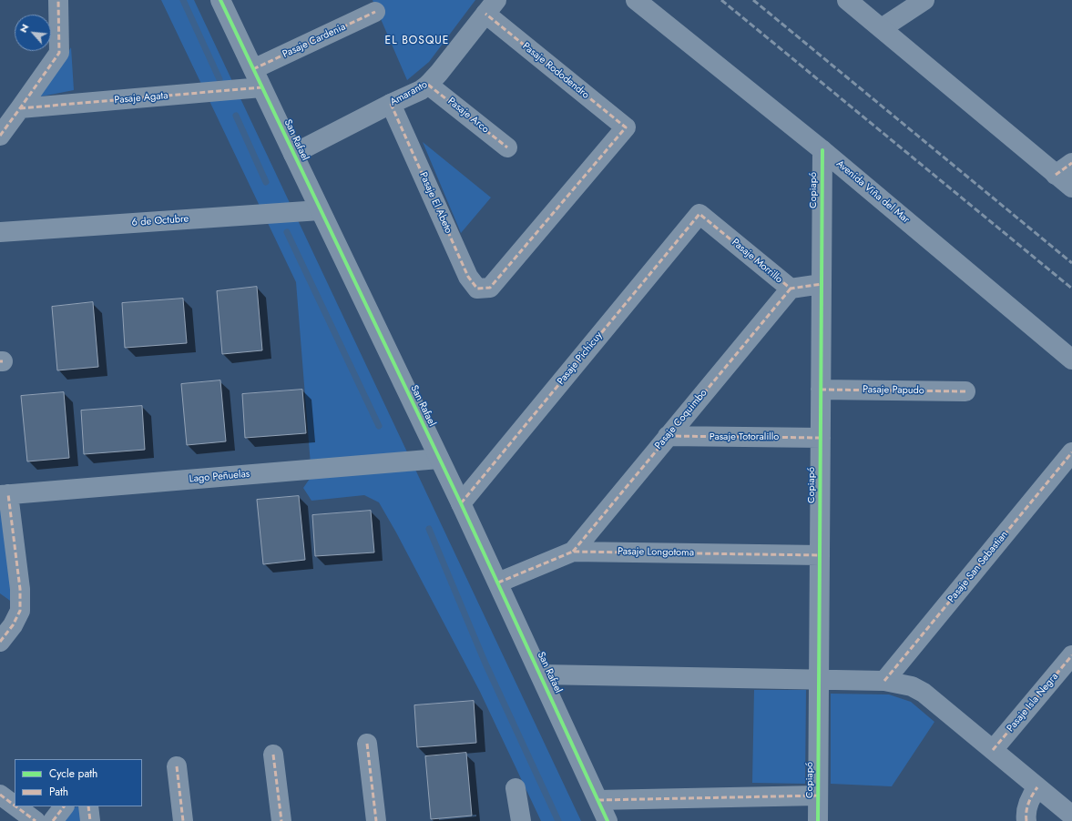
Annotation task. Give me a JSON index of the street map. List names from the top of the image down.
{
  "streets": {
    "street": [
      "Pasaje Cardenia",
      "Pasaje Rododendro",
      "Amaranto",
      "Pasaje Agata",
      "Pasaje Arco",
      "San Rafael",
      "Copiapó",
      "Avenida Viña del Mar",
      "Pasaje El Abeto",
      "6 de Octubre",
      "Pasaje Morrillo",
      "Pasaje Pichicuy",
      "Pasaje Papudo",
      "Pasaje Coquimbo",
      "Pasaje Totoralillo",
      "Lago Peñuelas",
      "Pasaje Longotoma",
      "Pasaje San Sebastian",
      "Pasaje Isla Negra"
    ]
  },
  "crossings": [
    ["Pasaje Cardenia", "San Rafael"],
    ["Pasaje Rododendro", "Amaranto"],
    ["Pasaje Rododendro", "Pasaje El Abeto"],
    ["Amaranto", "Pasaje Arco"],
    ["Amaranto", "San Rafael"],
    ["Amaranto", "Pasaje El Abeto"],
    ["Pasaje Agata", "San Rafael"],
    ["San Rafael", "6 de Octubre"],
    ["San Rafael", "Pasaje Pichicuy"],
    ["San Rafael", "Lago Peñuelas"],
    ["San Rafael", "Pasaje Longotoma"],
    ["Copiapó", "Avenida Viña del Mar"],
    ["Copiapó", "Pasaje Morrillo"],
    ["Copiapó", "Pasaje Papudo"],
    ["Copiapó", "Pasaje Totoralillo"],
    ["Copiapó", "Pasaje Longotoma"],
    ["Pasaje Morrillo", "Pasaje Pichicuy"],
    ["Pasaje Morrillo", "Pasaje Coquimbo"],
    ["Pasaje Coquimbo", "Pasaje Totoralillo"],
    ["Pasaje Coquimbo", "Pasaje Longotoma"]
  ],
  "districts": ["EL BOSQUE"],
  "legend": ["Cycle path", "Path"],
  "north": "top left"
}
